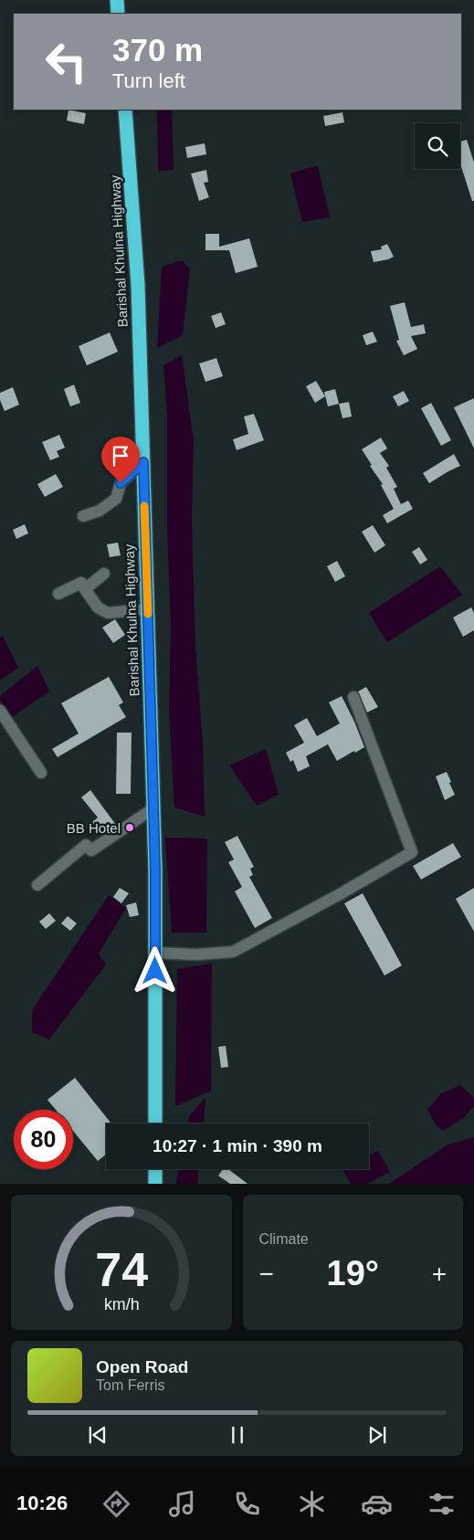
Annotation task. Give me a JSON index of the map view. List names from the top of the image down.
{
  "streets": {
    "highway": ["Barishal Khulna Highway"]
  },
  "places": ["BB Hotel"],
  "page": {
    "turn": ["370 m", "Turn left"],
    "limit": "80",
    "trip": "10:27 · 1 min · 390 m",
    "tile": "Climate",
    "heat": ["−", "19°", "+"],
    "song": ["Open Road", "Tom Ferris"],
    "tabs": "10:26",
    "gauge": ["74", "km/h"]
  }
}
